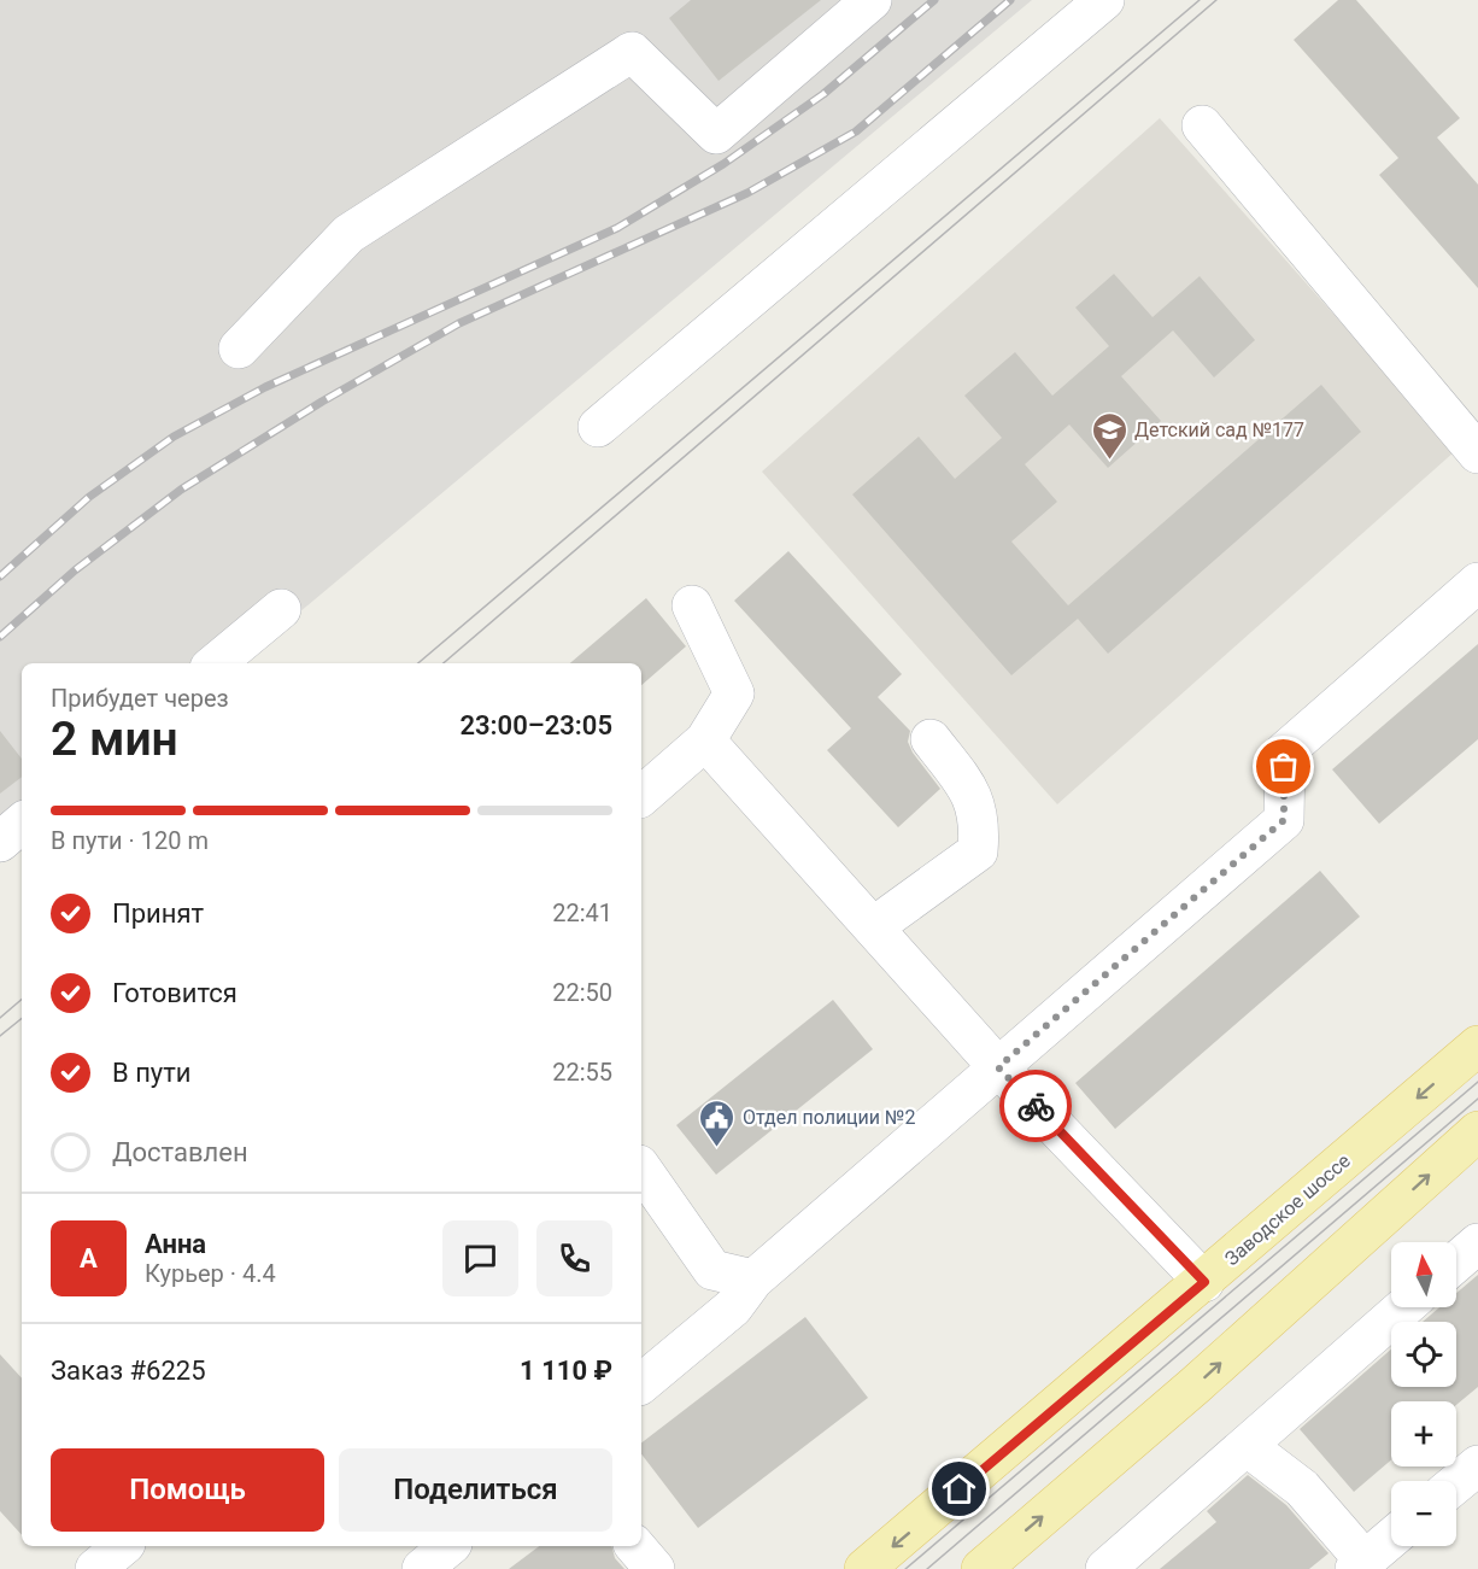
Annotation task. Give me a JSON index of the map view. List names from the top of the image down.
{
  "streets": {
    "main road": ["Заводское шоссе"]
  },
  "places": {
    "school or university": ["Детский сад №177"],
    "public building": ["Отдел полиции №2"]
  },
  "north": "top",
  "page": {
    "heading": ["2 мин", "Прибудет через", "23:00–23:05"],
    "panel": [
      "Анна",
      "Курьер · 4.4",
      "Заказ #6225",
      "1 110 ₽"
    ],
    "bar": "В пути · 120 m",
    "list": [
      ["Принят", "22:41"],
      ["Готовится", "22:50"],
      ["В пути", "22:55"],
      "Доставлен"
    ],
    "round": "А",
    "map_buttons": ["+", "−"],
    "buttons": ["Помощь", "Поделиться"]
  }
}
